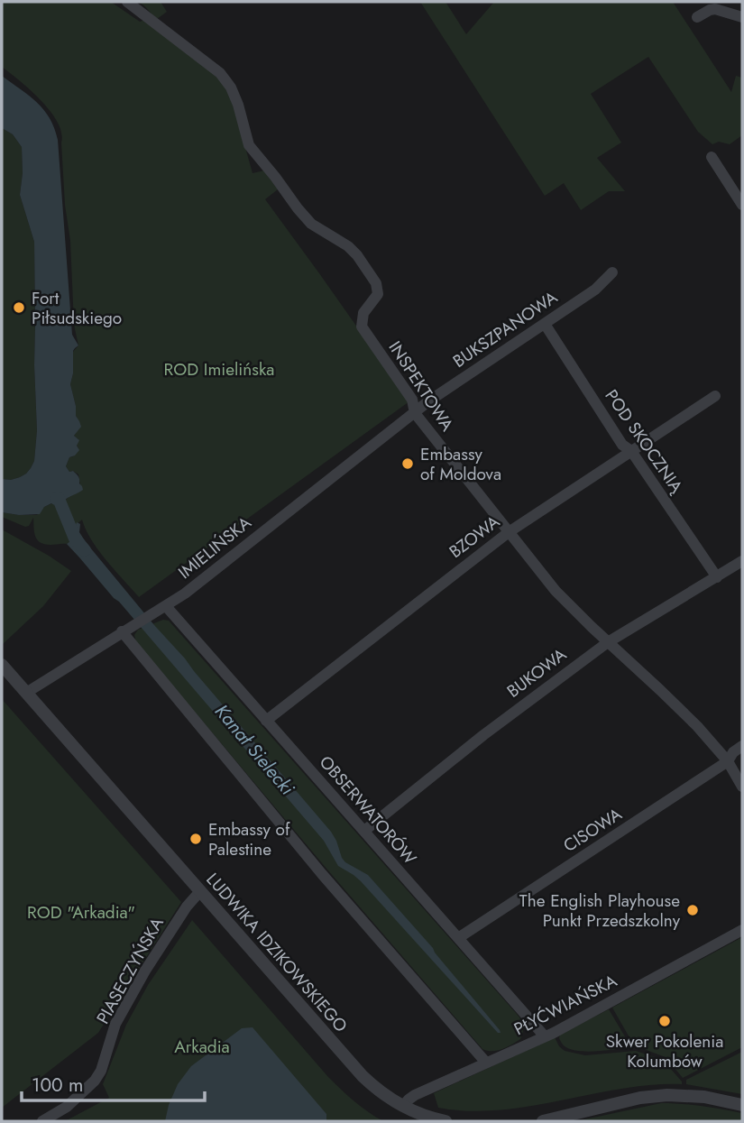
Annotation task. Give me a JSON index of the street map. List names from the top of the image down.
{
  "streets": {
    "street": [
      "BUKSZPANOWA",
      "INSPEKTOWA",
      "POD SKOCZNIĄ",
      "BZOWA",
      "IMIELIŃSKA",
      "BUKOWA",
      "OBSERWATORÓW",
      "CISOWA",
      "LUDWIKA IDZIKOWSKIEGO",
      "PIASECZYŃSKA",
      "PŁYĆWIAŃSKA"
    ]
  },
  "crossings": [
    ["BUKSZPANOWA", "INSPEKTOWA"],
    ["BUKSZPANOWA", "POD SKOCZNIĄ"],
    ["BUKSZPANOWA", "IMIELIŃSKA"],
    ["INSPEKTOWA", "BZOWA"],
    ["INSPEKTOWA", "IMIELIŃSKA"],
    ["INSPEKTOWA", "BUKOWA"],
    ["INSPEKTOWA", "CISOWA"],
    ["POD SKOCZNIĄ", "BZOWA"],
    ["POD SKOCZNIĄ", "BUKOWA"],
    ["BZOWA", "OBSERWATORÓW"],
    ["IMIELIŃSKA", "OBSERWATORÓW"],
    ["IMIELIŃSKA", "LUDWIKA IDZIKOWSKIEGO"],
    ["BUKOWA", "OBSERWATORÓW"],
    ["OBSERWATORÓW", "CISOWA"],
    ["OBSERWATORÓW", "PŁYĆWIAŃSKA"],
    ["LUDWIKA IDZIKOWSKIEGO", "PIASECZYŃSKA"],
    ["LUDWIKA IDZIKOWSKIEGO", "PŁYĆWIAŃSKA"]
  ],
  "water": ["Kanał Sielecki"],
  "parks": ["ROD Imielińska", "ROD \"Arkadia\"", "Arkadia"],
  "places": [
    "Fort Piłsudskiego",
    "Embassy of Moldova",
    "Embassy of Palestine",
    "The English Playhouse Punkt Przedszkolny",
    "Skwer Pokolenia Kolumbów"
  ],
  "scale_bar": "100 m"
}
